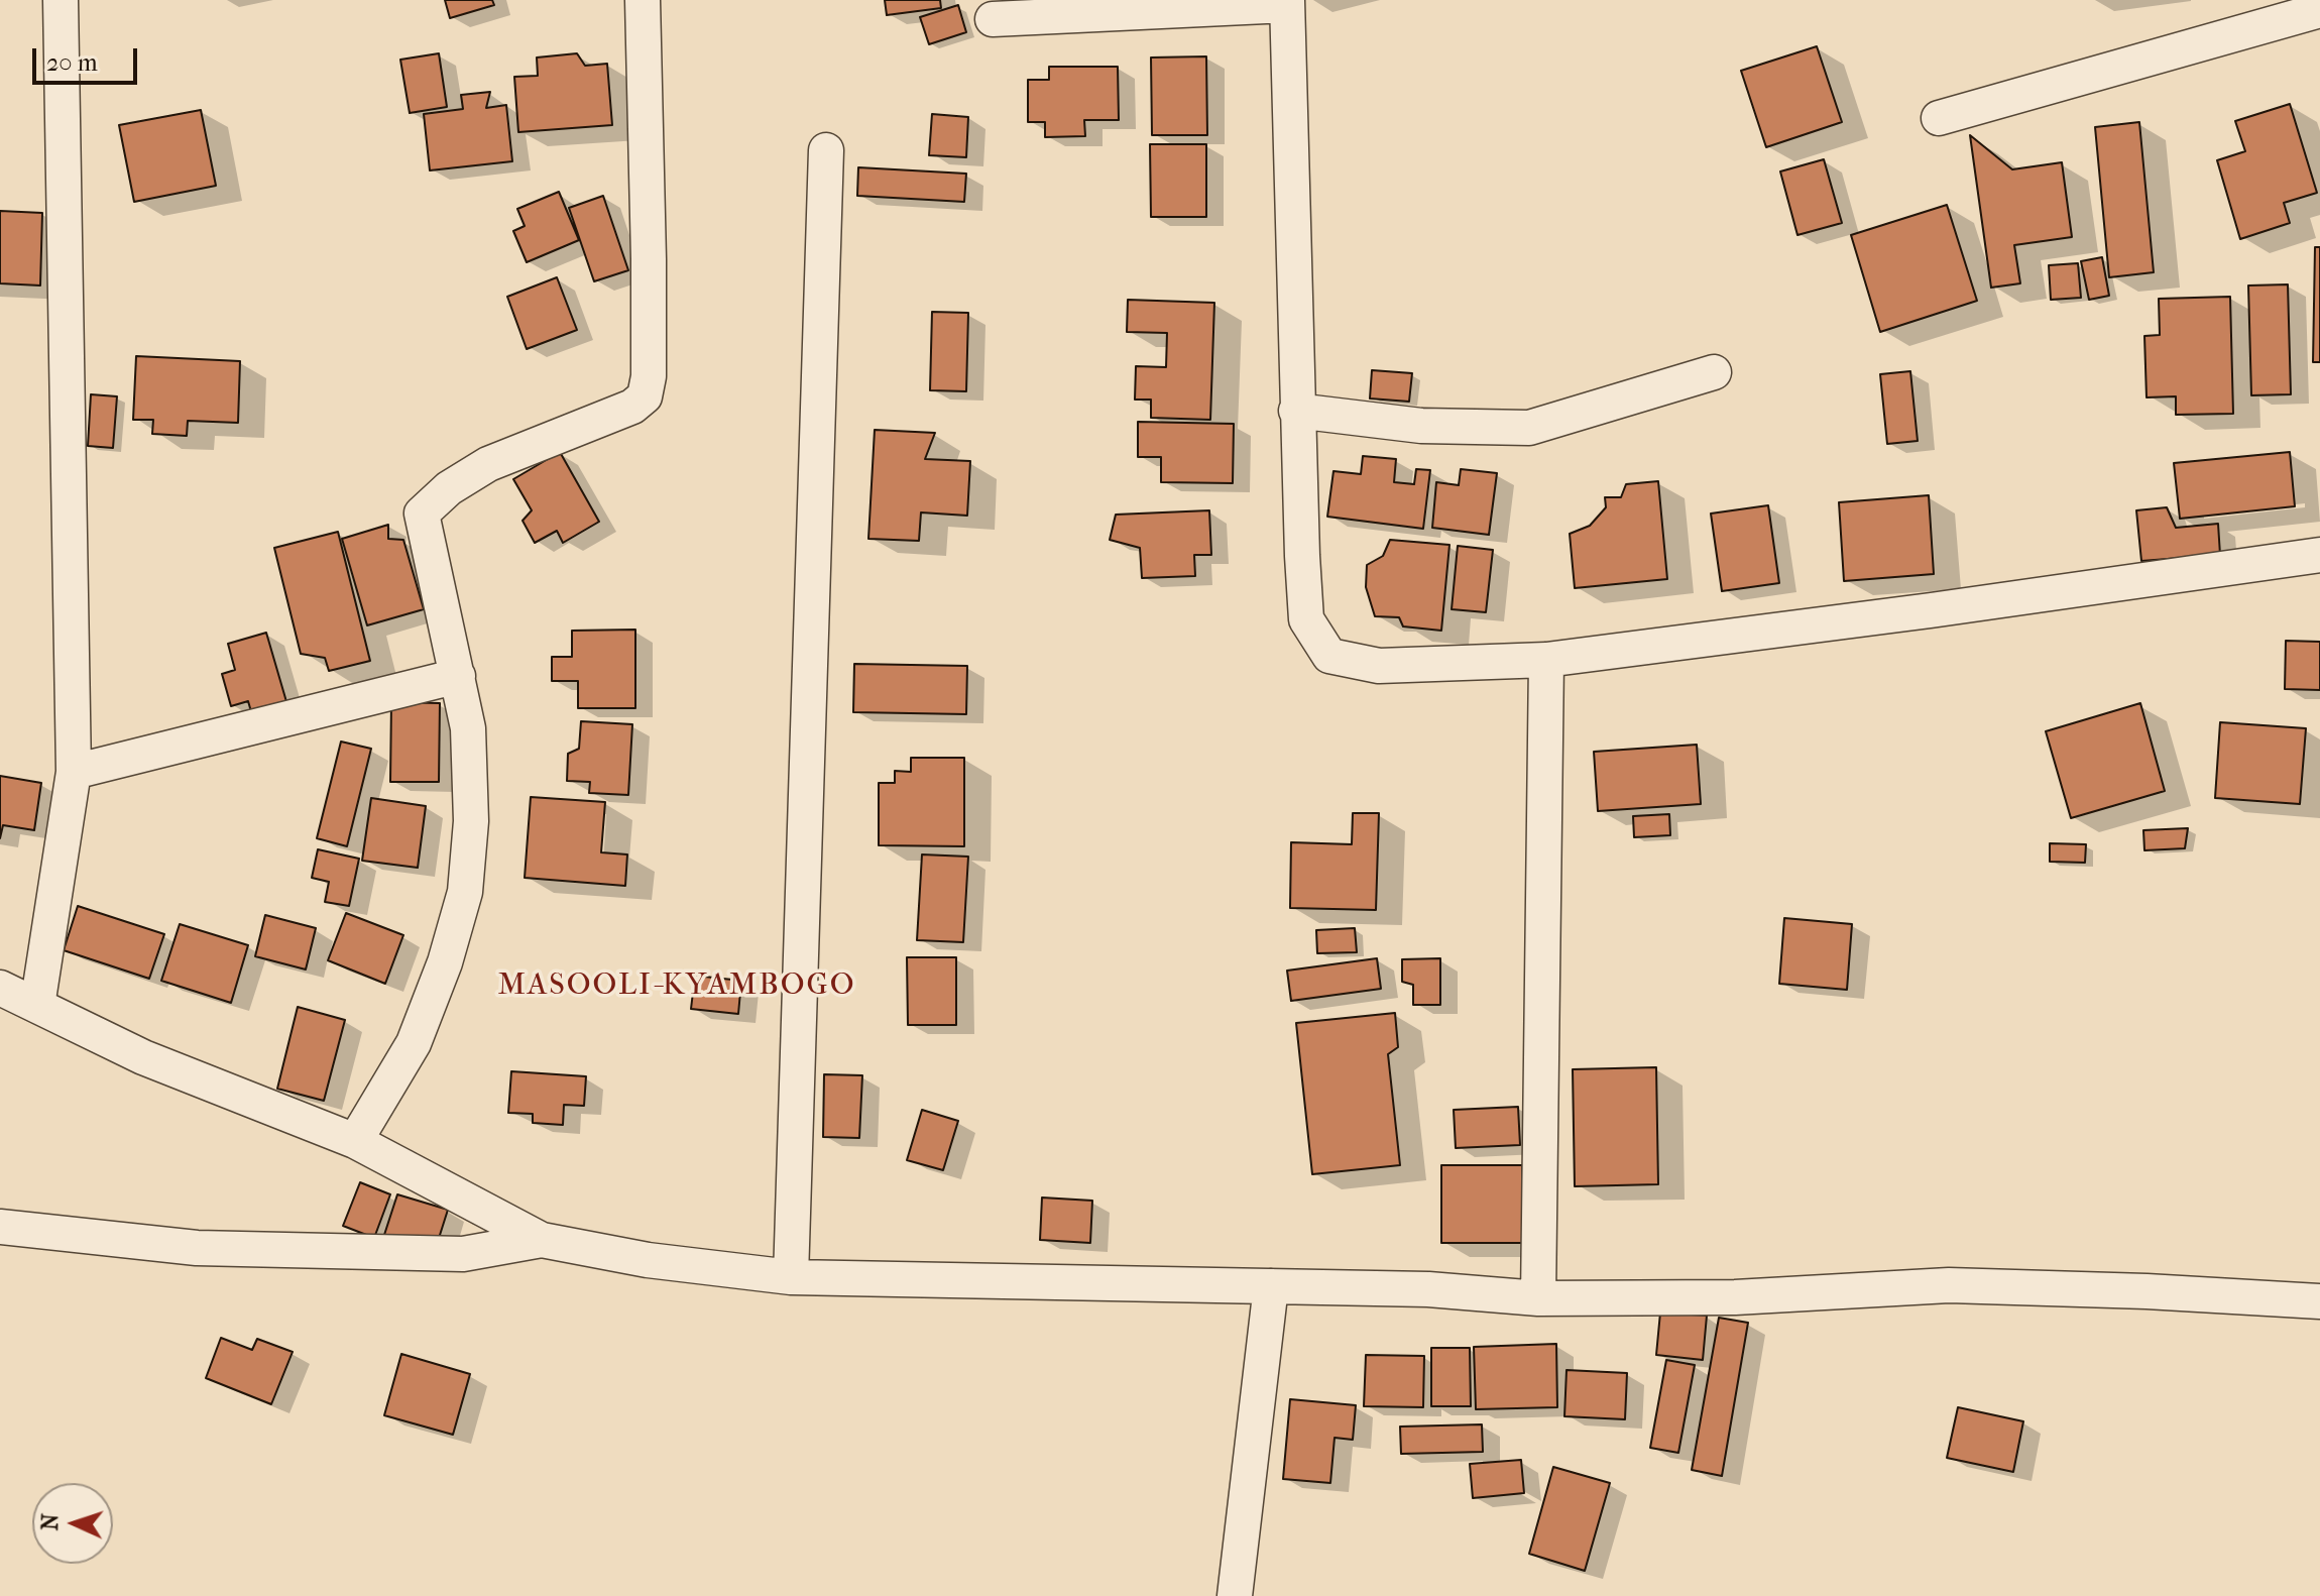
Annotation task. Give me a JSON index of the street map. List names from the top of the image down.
{
  "districts": ["MASOOLI-KYAMBOGO"],
  "scale_bar": "20 m",
  "north": "left"
}
